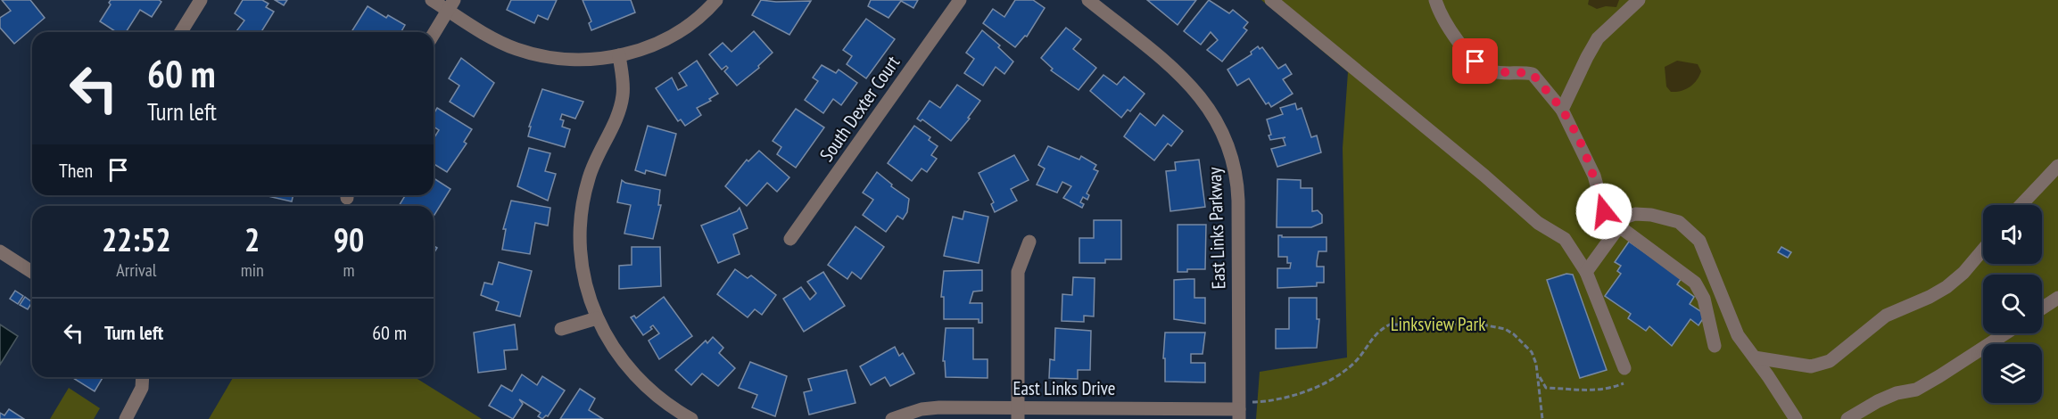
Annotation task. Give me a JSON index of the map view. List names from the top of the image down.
{
  "streets": {
    "street": ["South Dexter Court", "East Links Parkway", "East Links Drive"]
  },
  "crossings": [
    ["East Links Parkway", "East Links Drive"]
  ],
  "parks": ["Linksview Park"],
  "page": {
    "turn": ["60 m", "Turn left"],
    "then": "Then",
    "eta": [
      "22:52",
      "Arrival",
      "2",
      "min",
      "90",
      "m"
    ],
    "list": [
      {
        "name": "Turn left",
        "value": "60 m"
      }
    ]
  }
}
